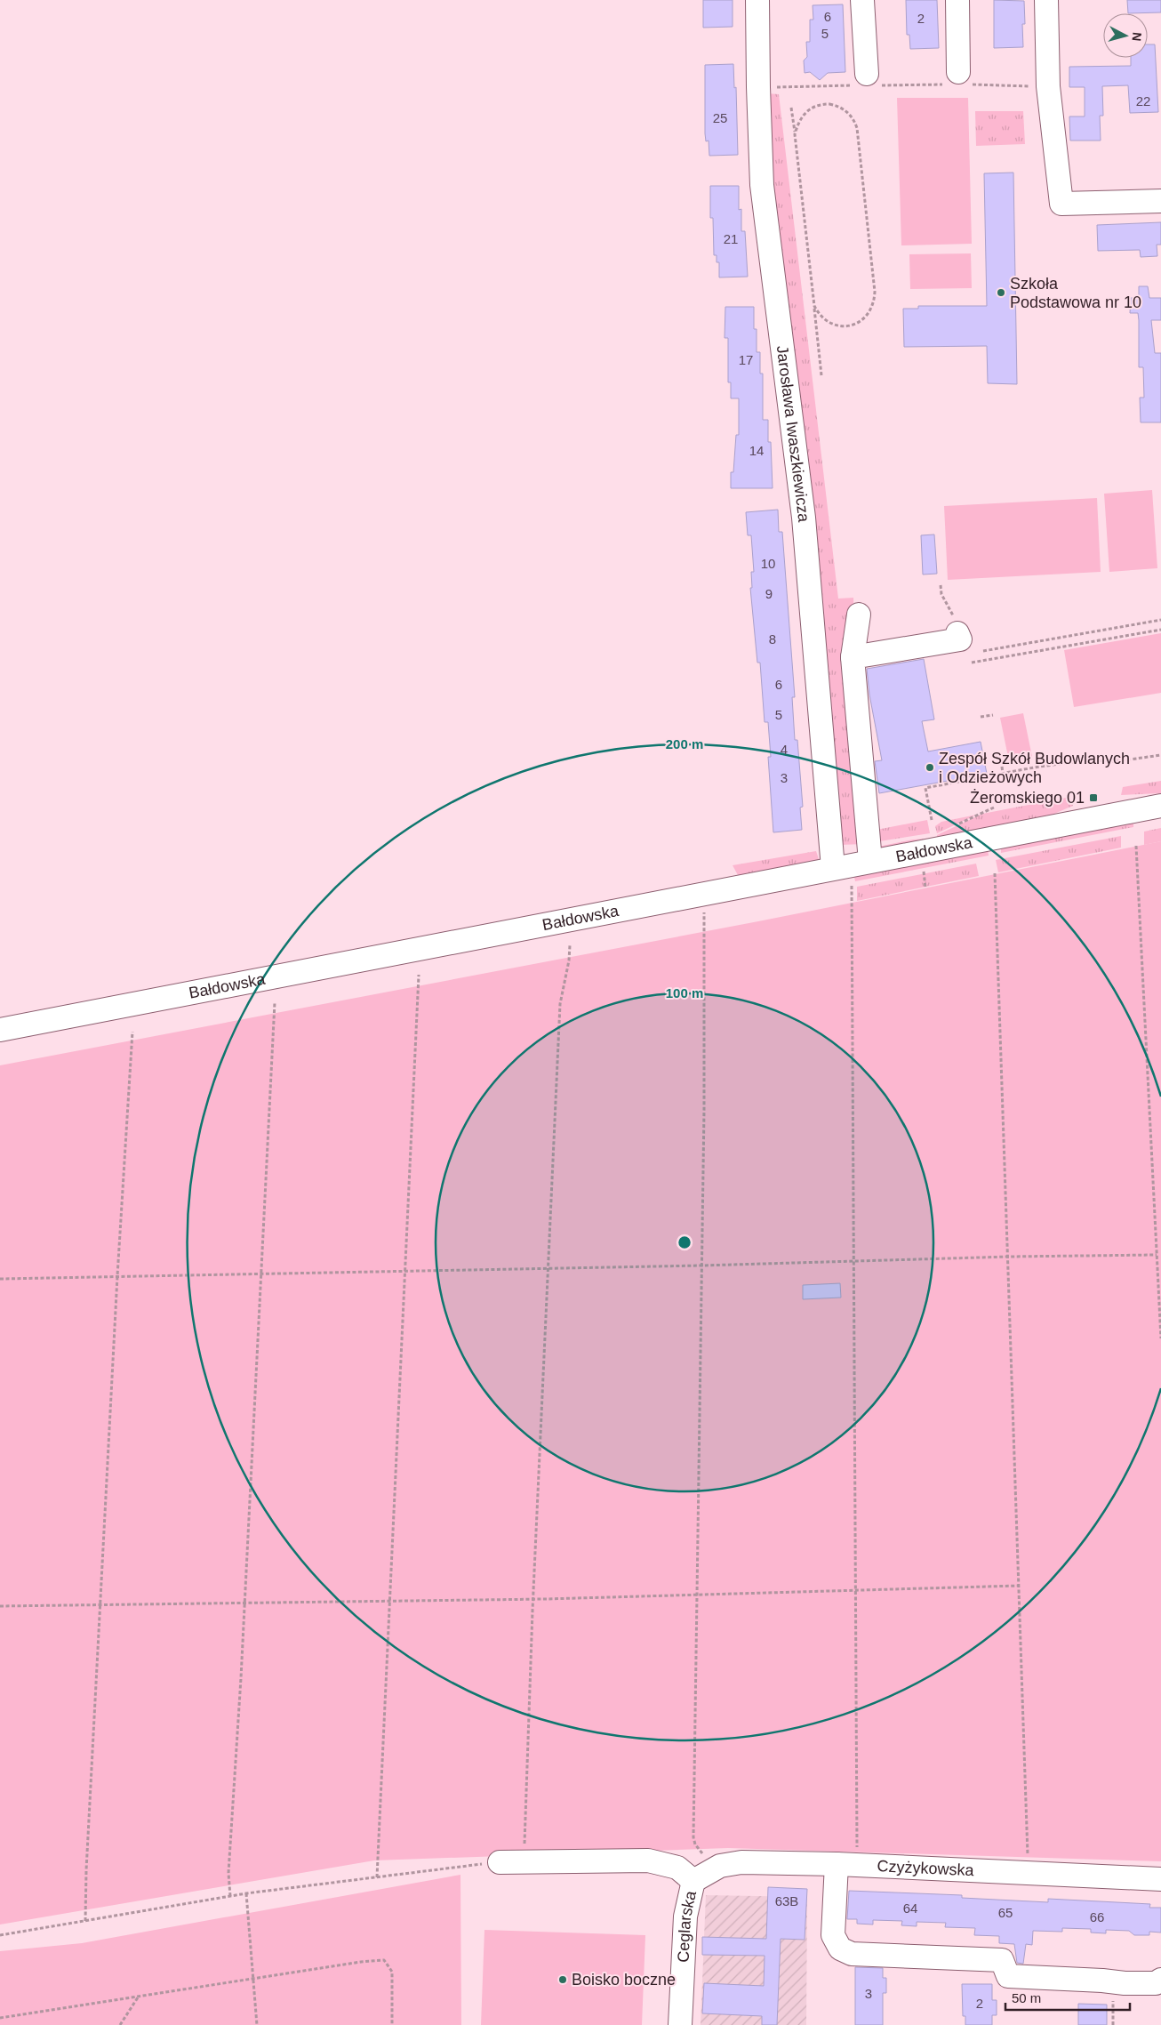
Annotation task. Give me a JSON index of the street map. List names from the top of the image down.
{
  "streets": {
    "street": [
      "Jarosława Iwaszkiewicza",
      "Bałdowska",
      "Czyżykowska",
      "Ceglarska"
    ]
  },
  "crossings": [
    ["Jarosława Iwaszkiewicza", "Bałdowska"],
    ["Czyżykowska", "Ceglarska"]
  ],
  "places": {
    "other": ["Szkoła Podstawowa nr 10", "Zespół Szkół Budowlanych i Odzieżowych", "Boisko boczne"],
    "transit": ["Żeromskiego 01"]
  },
  "house_numbers": [
    "6",
    "2",
    "5",
    "22",
    "25",
    "21",
    "17",
    "14",
    "10",
    "9",
    "8",
    "6",
    "5",
    "4",
    "3",
    "63B",
    "64",
    "65",
    "66",
    "3",
    "2"
  ],
  "scale_bar": "50 m",
  "north": "right",
  "rings": ["200 m", "100 m"]
}
